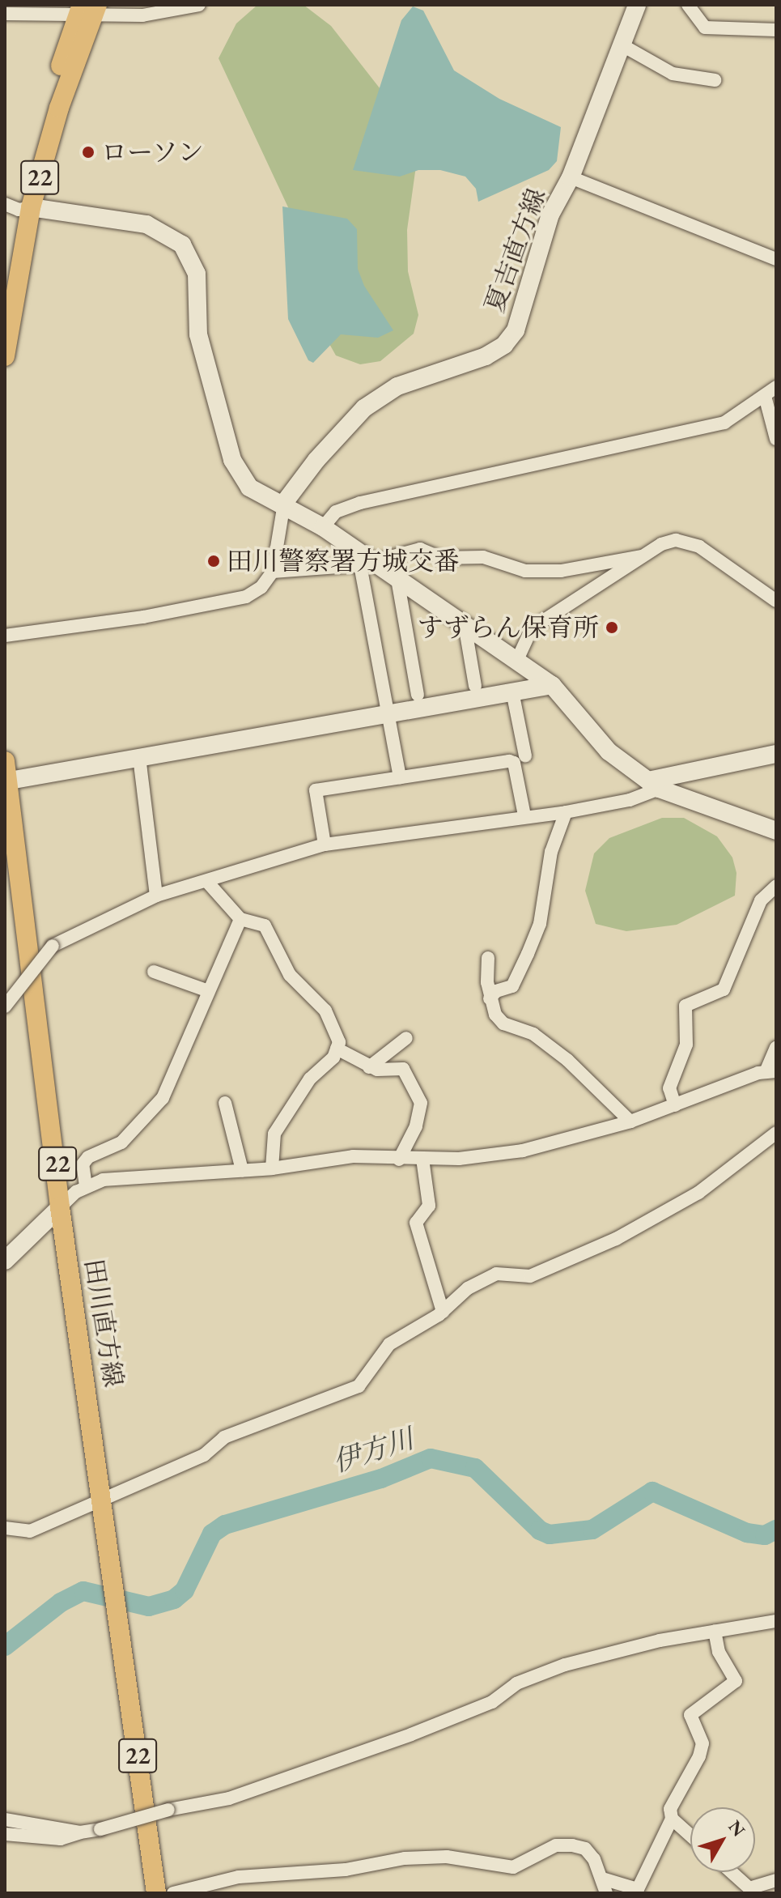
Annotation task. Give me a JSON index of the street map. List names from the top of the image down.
{
  "streets": {
    "main road": ["22", "夏吉直方線", "田川直方線"]
  },
  "water": ["伊方川"],
  "places": ["ローソン", "田川警察署方城交番", "すずらん保育所"],
  "north": "top right"
}
